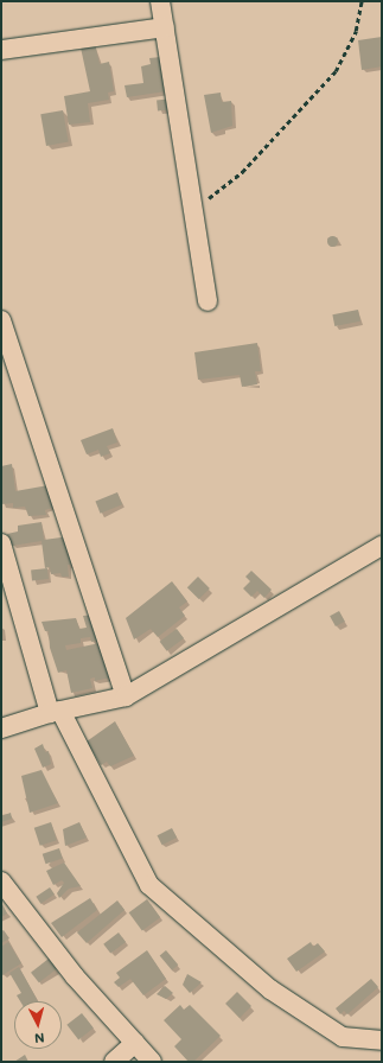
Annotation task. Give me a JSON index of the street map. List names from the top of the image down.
{
  "north": "bottom"
}
